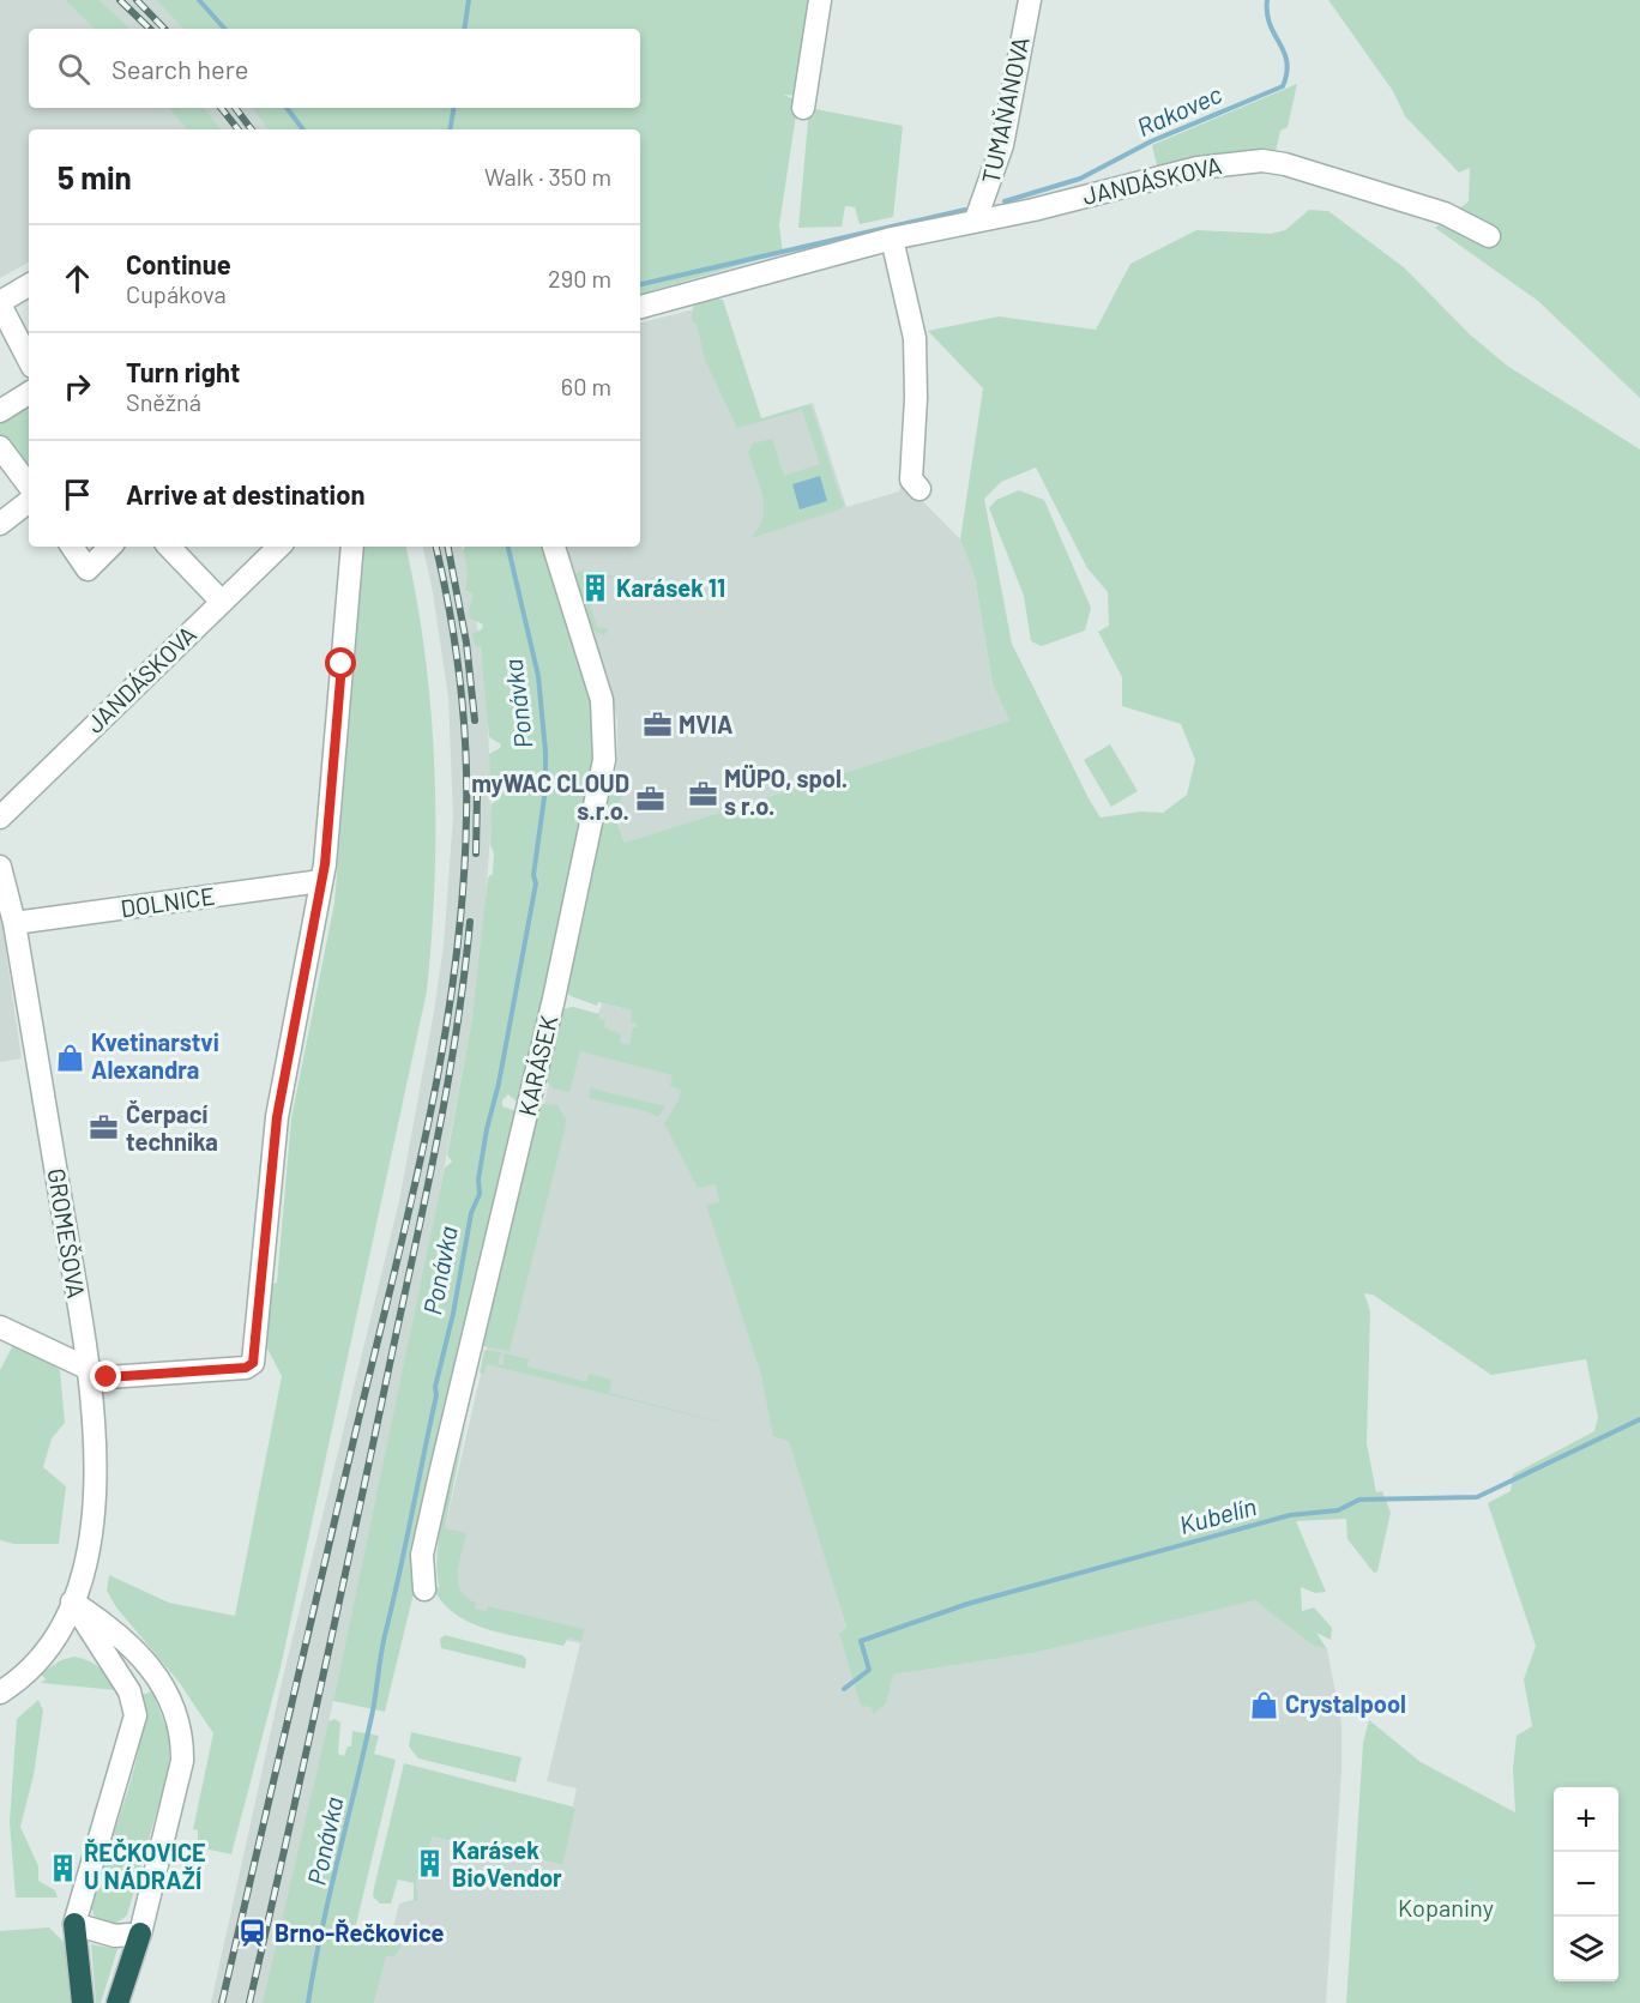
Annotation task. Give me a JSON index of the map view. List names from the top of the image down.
{
  "streets": {
    "street": [
      "TUMAŇANOVA",
      "JANDÁSKOVA",
      "DOLNICE",
      "KARÁSEK",
      "GROMEŠOVA"
    ]
  },
  "crossings": [
    ["TUMAŇANOVA", "JANDÁSKOVA"],
    ["DOLNICE", "GROMEŠOVA"]
  ],
  "water": ["Rakovec", "Ponávka", "Kubelín"],
  "parks": ["Kopaniny"],
  "places": {
    "building": ["Karásek 11", "Karásek BioVendor", "ŘEČKOVICE U NÁDRAŽÍ"],
    "office": [
      "MVIA",
      "MÜPO, spol. s r.o.",
      "myWAC CLOUD s.r.o.",
      "Čerpací technika"
    ],
    "shop": ["Kvetinarstvi Alexandra", "Crystalpool"],
    "station": ["Brno-Řečkovice"]
  },
  "page": {
    "search": "Search here",
    "heading": ["5 min", "Walk · 350 m"],
    "list": [
      ["Continue", "Cupákova", "290 m"],
      ["Turn right", "Sněžná", "60 m"],
      "Arrive at destination"
    ],
    "map_buttons": ["+", "−"]
  }
}
